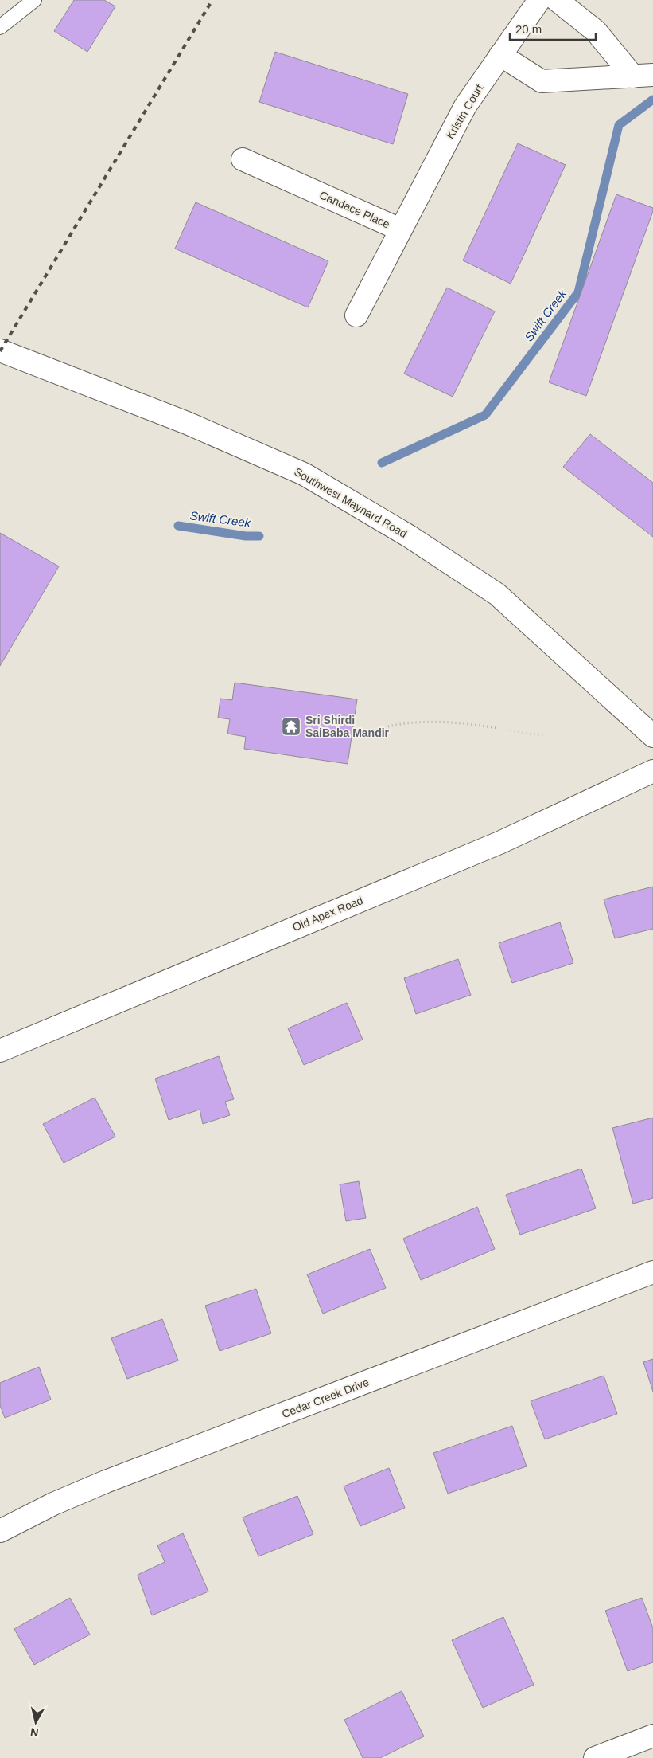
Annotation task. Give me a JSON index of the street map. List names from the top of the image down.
{
  "streets": {
    "street": [
      "Kristin Court",
      "Candace Place",
      "Southwest Maynard Road",
      "Old Apex Road",
      "Cedar Creek Drive"
    ]
  },
  "crossings": [
    ["Kristin Court", "Candace Place"]
  ],
  "water": ["Swift Creek"],
  "places": {
    "temple": ["Sri Shirdi SaiBaba Mandir"]
  },
  "scale_bar": "20 m",
  "north": "bottom"
}
